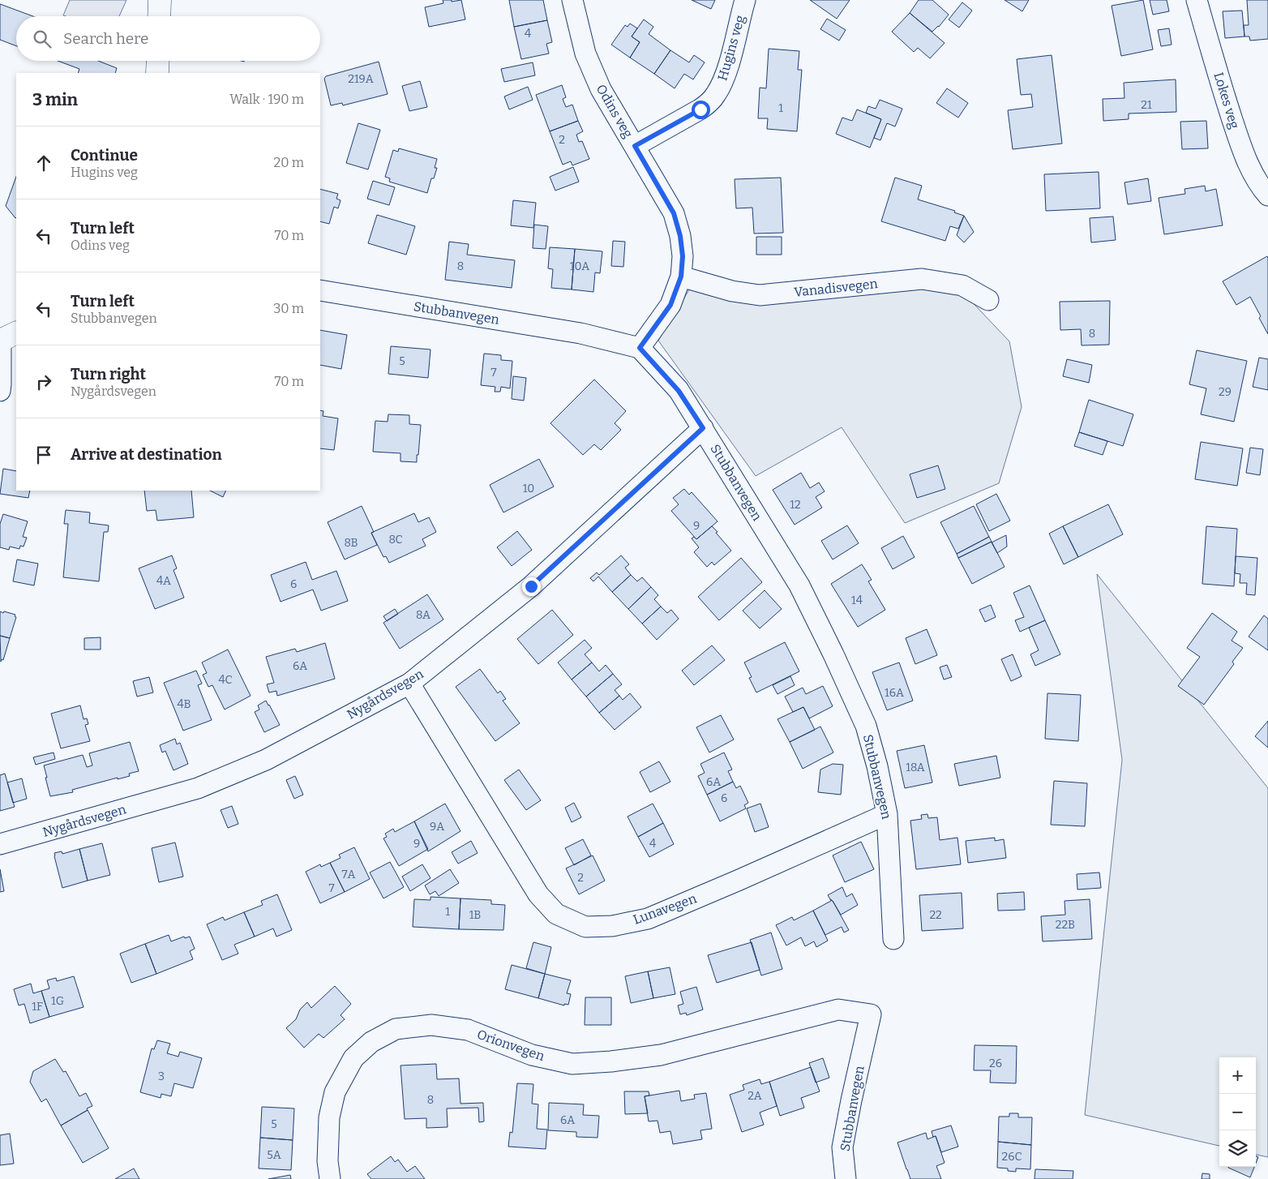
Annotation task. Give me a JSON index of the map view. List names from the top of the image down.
{
  "streets": {
    "street": [
      "Hugins veg",
      "Lokes veg",
      "Odins veg",
      "Vanadisvegen",
      "Stubbanvegen",
      "Nygårdsvegen",
      "Lunavegen",
      "Orionvegen"
    ]
  },
  "crossings": [
    ["Hugins veg", "Odins veg"],
    ["Odins veg", "Vanadisvegen"],
    ["Odins veg", "Stubbanvegen"],
    ["Stubbanvegen", "Nygårdsvegen"],
    ["Stubbanvegen", "Lunavegen"],
    ["Stubbanvegen", "Orionvegen"],
    ["Nygårdsvegen", "Lunavegen"]
  ],
  "house_numbers": [
    "4",
    "219A",
    "21",
    "1",
    "2",
    "8",
    "10A",
    "8",
    "5",
    "7",
    "29",
    "10",
    "12",
    "9",
    "8C",
    "8B",
    "4A",
    "6",
    "14",
    "8A",
    "6A",
    "4C",
    "16A",
    "4B",
    "18A",
    "6A",
    "6",
    "9A",
    "9",
    "4",
    "7A",
    "2",
    "7",
    "1",
    "1B",
    "22",
    "22B",
    "1G",
    "1F",
    "26",
    "3",
    "2A",
    "8",
    "6A",
    "5",
    "5A",
    "26C"
  ],
  "page": {
    "search": "Search here",
    "heading": ["3 min", "Walk · 190 m"],
    "list": [
      ["Continue", "Hugins veg", "20 m"],
      ["Turn left", "Odins veg", "70 m"],
      ["Turn left", "Stubbanvegen", "30 m"],
      ["Turn right", "Nygårdsvegen", "70 m"],
      "Arrive at destination"
    ],
    "map_buttons": ["+", "−"]
  }
}
